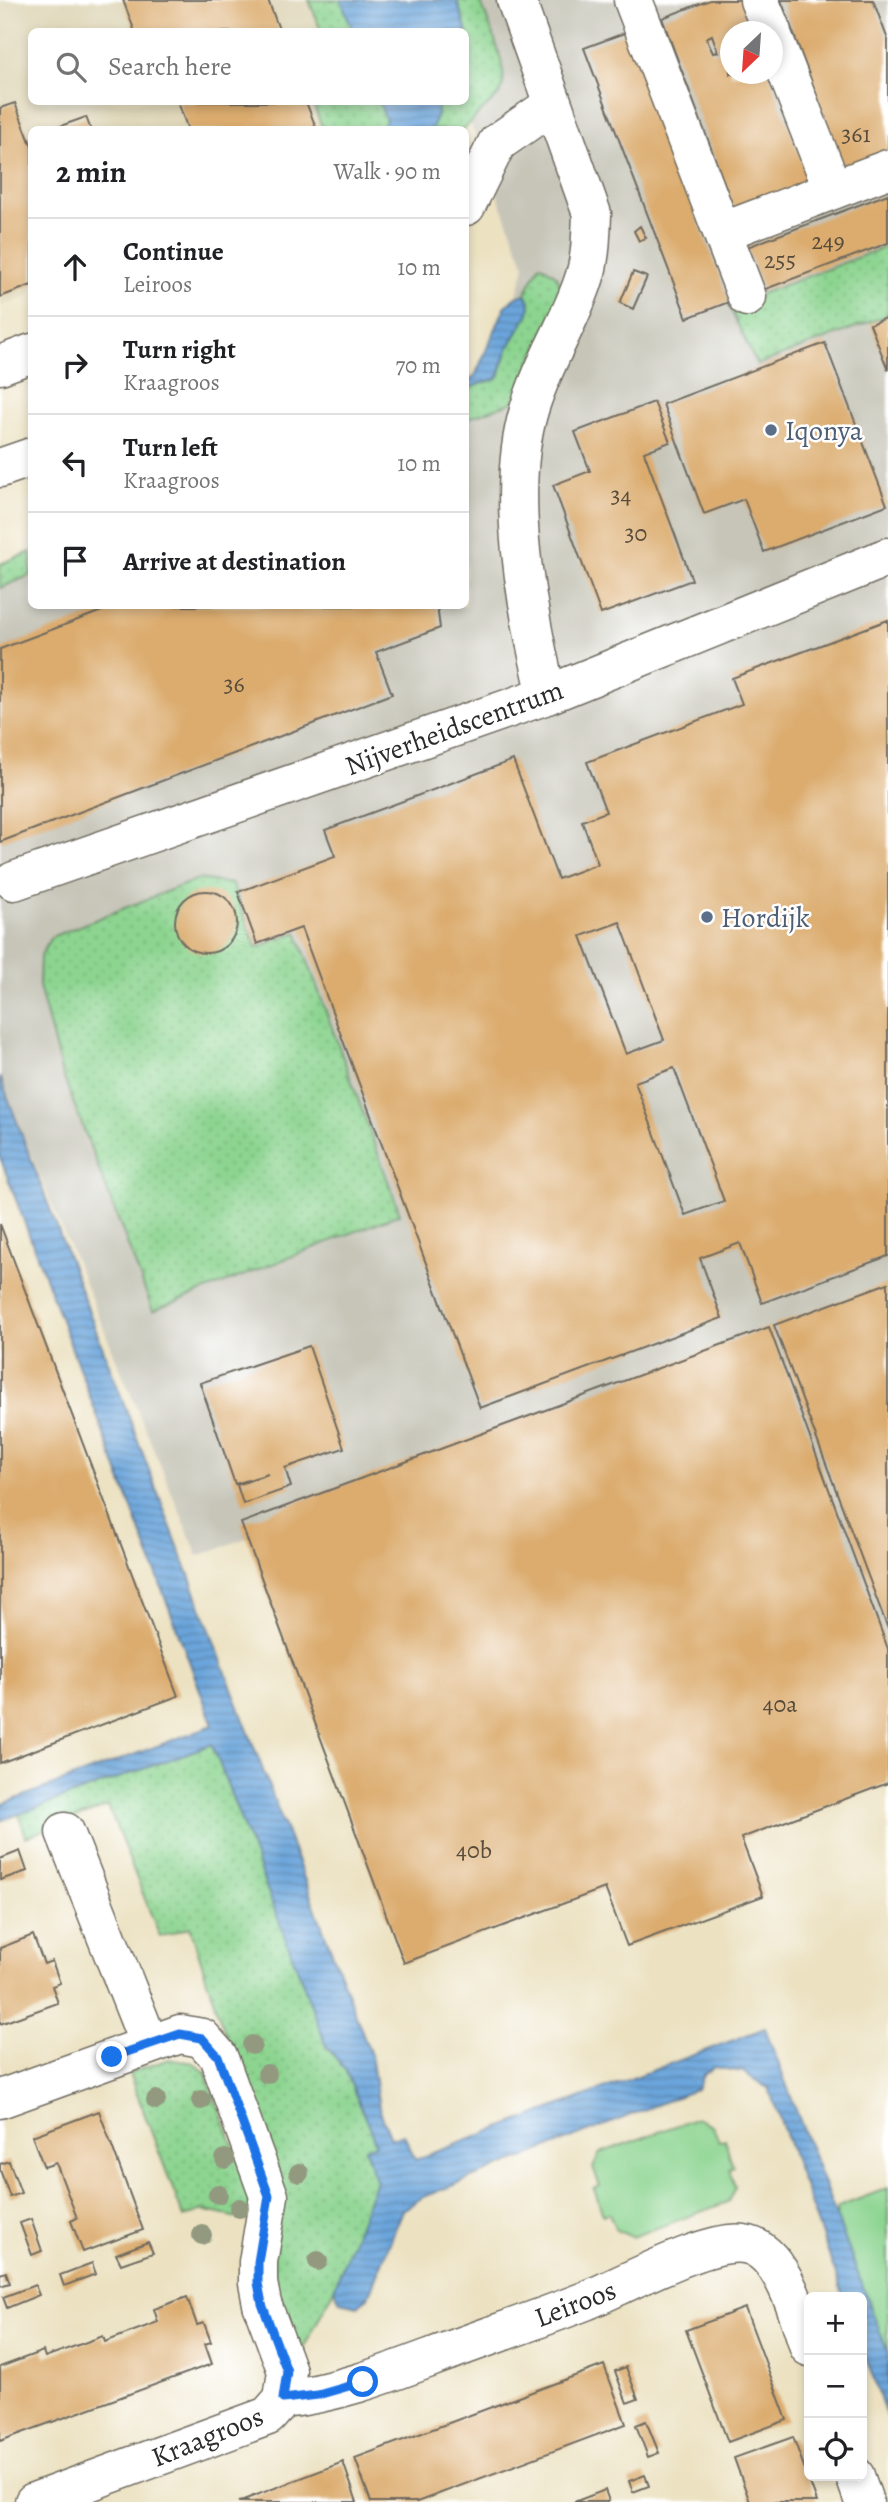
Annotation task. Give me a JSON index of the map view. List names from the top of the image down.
{
  "streets": {
    "street": ["Nijverheidscentrum", "Leiroos", "Kraagroos"]
  },
  "crossings": [
    ["Leiroos", "Kraagroos"]
  ],
  "places": ["Iqonya", "Hordijk"],
  "house_numbers": [
    "361",
    "249",
    "255",
    "34",
    "30",
    "36",
    "40a",
    "40b"
  ],
  "north": "bottom left",
  "page": {
    "search": "Search here",
    "heading": ["2 min", "Walk · 90 m"],
    "list": [
      ["Continue", "Leiroos", "10 m"],
      ["Turn right", "Kraagroos", "70 m"],
      ["Turn left", "Kraagroos", "10 m"],
      "Arrive at destination"
    ],
    "map_buttons": ["+", "−"]
  }
}
